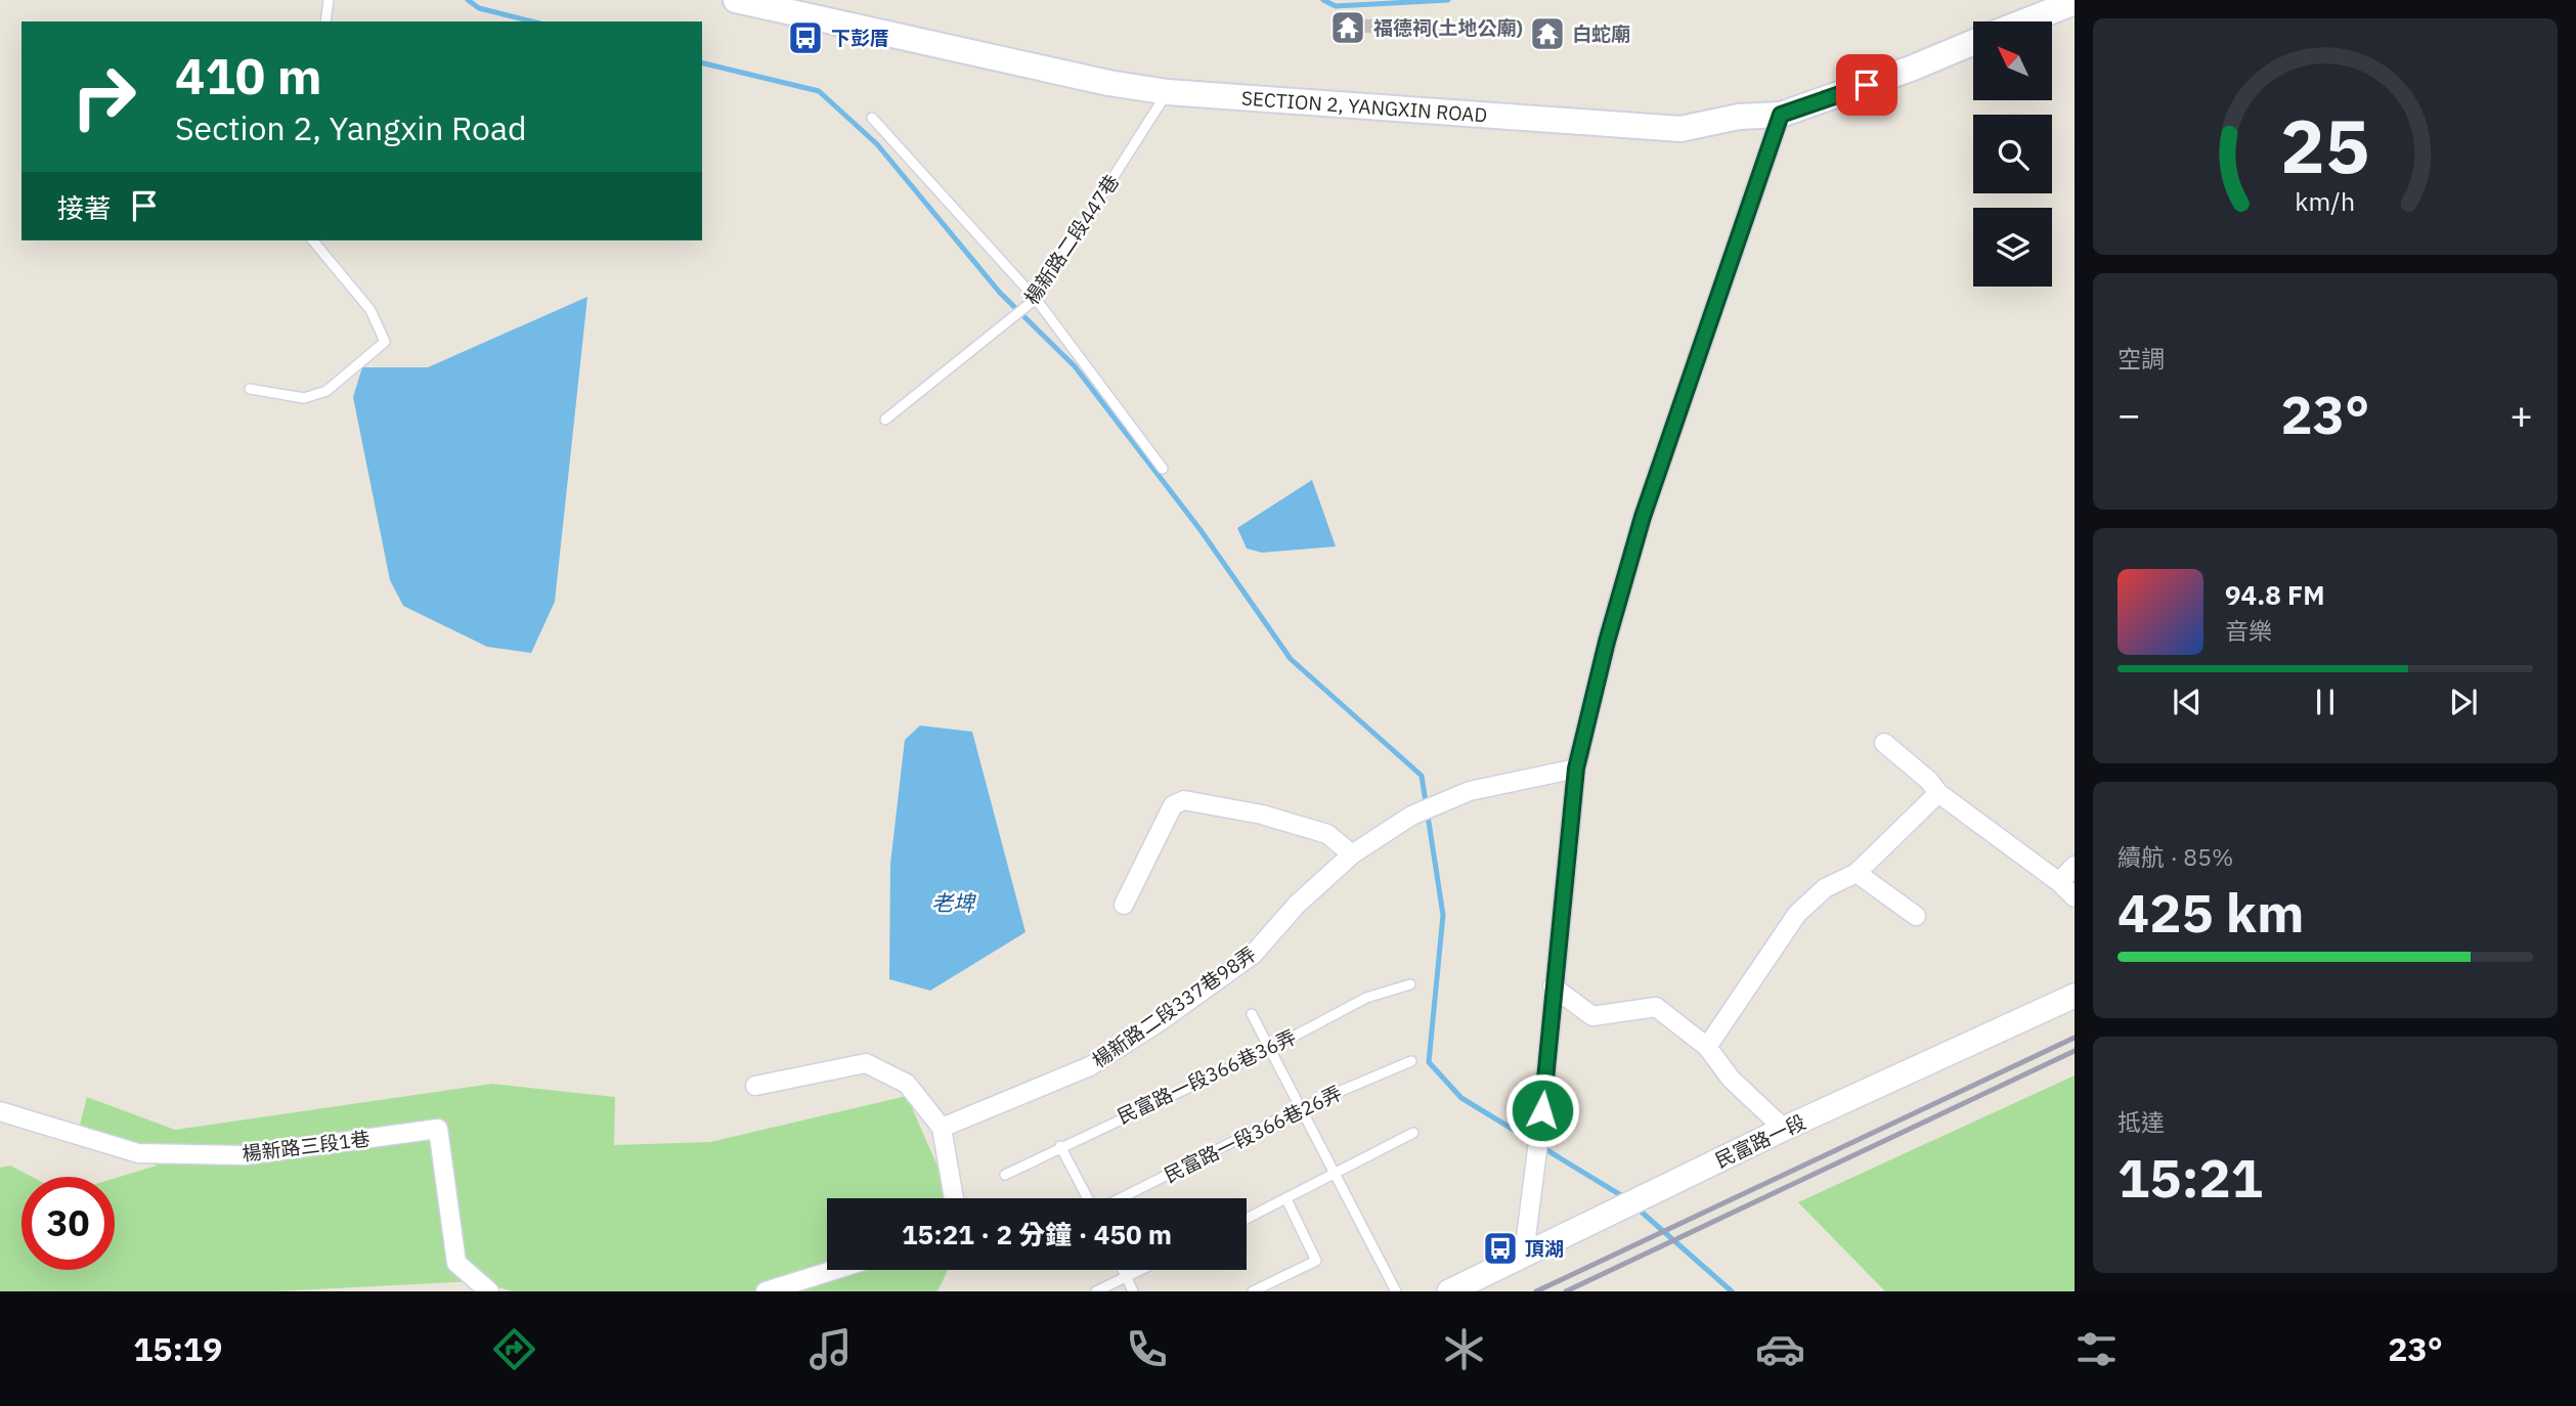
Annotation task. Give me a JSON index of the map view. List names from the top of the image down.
{
  "streets": {
    "main road": ["SECTION 2, YANGXIN ROAD"],
    "street": ["楊新路二段337巷98弄", "民富路一段", "楊新路三段1巷"],
    "lane": ["楊新路二段447巷", "民富路一段366巷36弄", "民富路一段366巷26弄"]
  },
  "crossings": [
    ["SECTION 2, YANGXIN ROAD", "楊新路二段447巷"]
  ],
  "water": ["老埤"],
  "places": {
    "temple": ["福德祠(土地公廟)", "白蛇廟"],
    "bus stop": ["下彭厝", "頂湖"]
  },
  "north": "top left",
  "page": {
    "turn": ["410 m", "Section 2, Yangxin Road"],
    "then": "接著",
    "tile": [
      "空調",
      ["續航 · 85%", "425 km"],
      ["抵達", "15:21"]
    ],
    "heat": ["−", "23°", "+"],
    "song": ["94.8 FM", "音樂"],
    "limit": "30",
    "trip": "15:21 · 2 分鐘 · 450 m",
    "tabs": ["15:19", "23°"],
    "gauge": ["25", "km/h"]
  }
}
